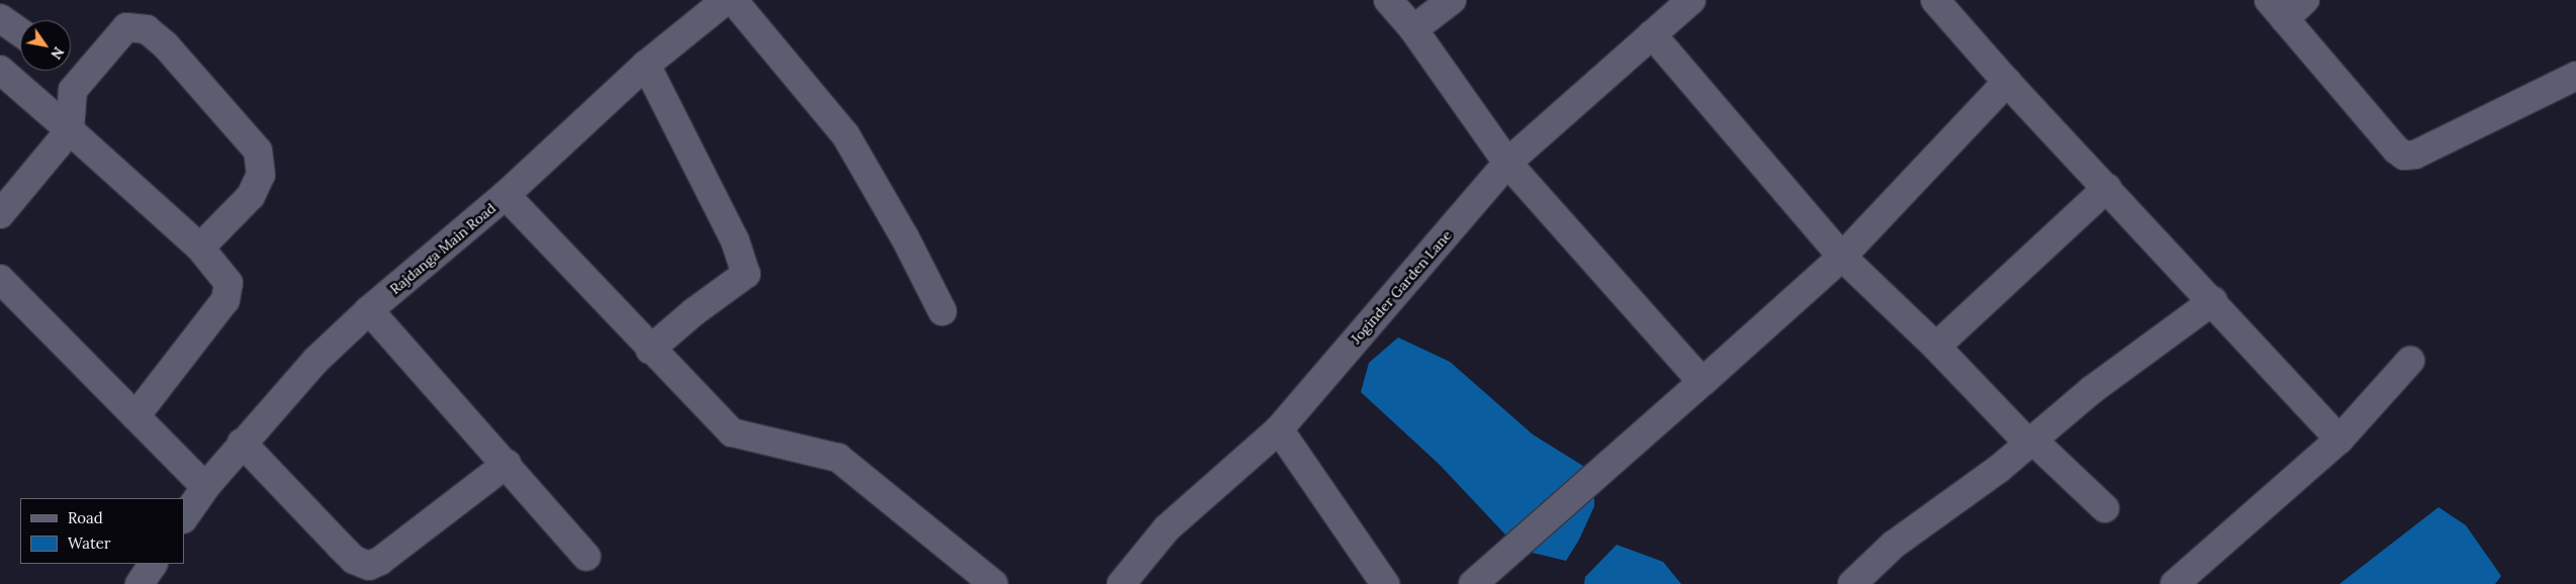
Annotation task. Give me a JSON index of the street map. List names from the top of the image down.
{
  "streets": {
    "street": ["Rajdanga Main Road", "Joginder Garden Lane"]
  },
  "legend": ["Road", "Water"],
  "north": "bottom right"
}
